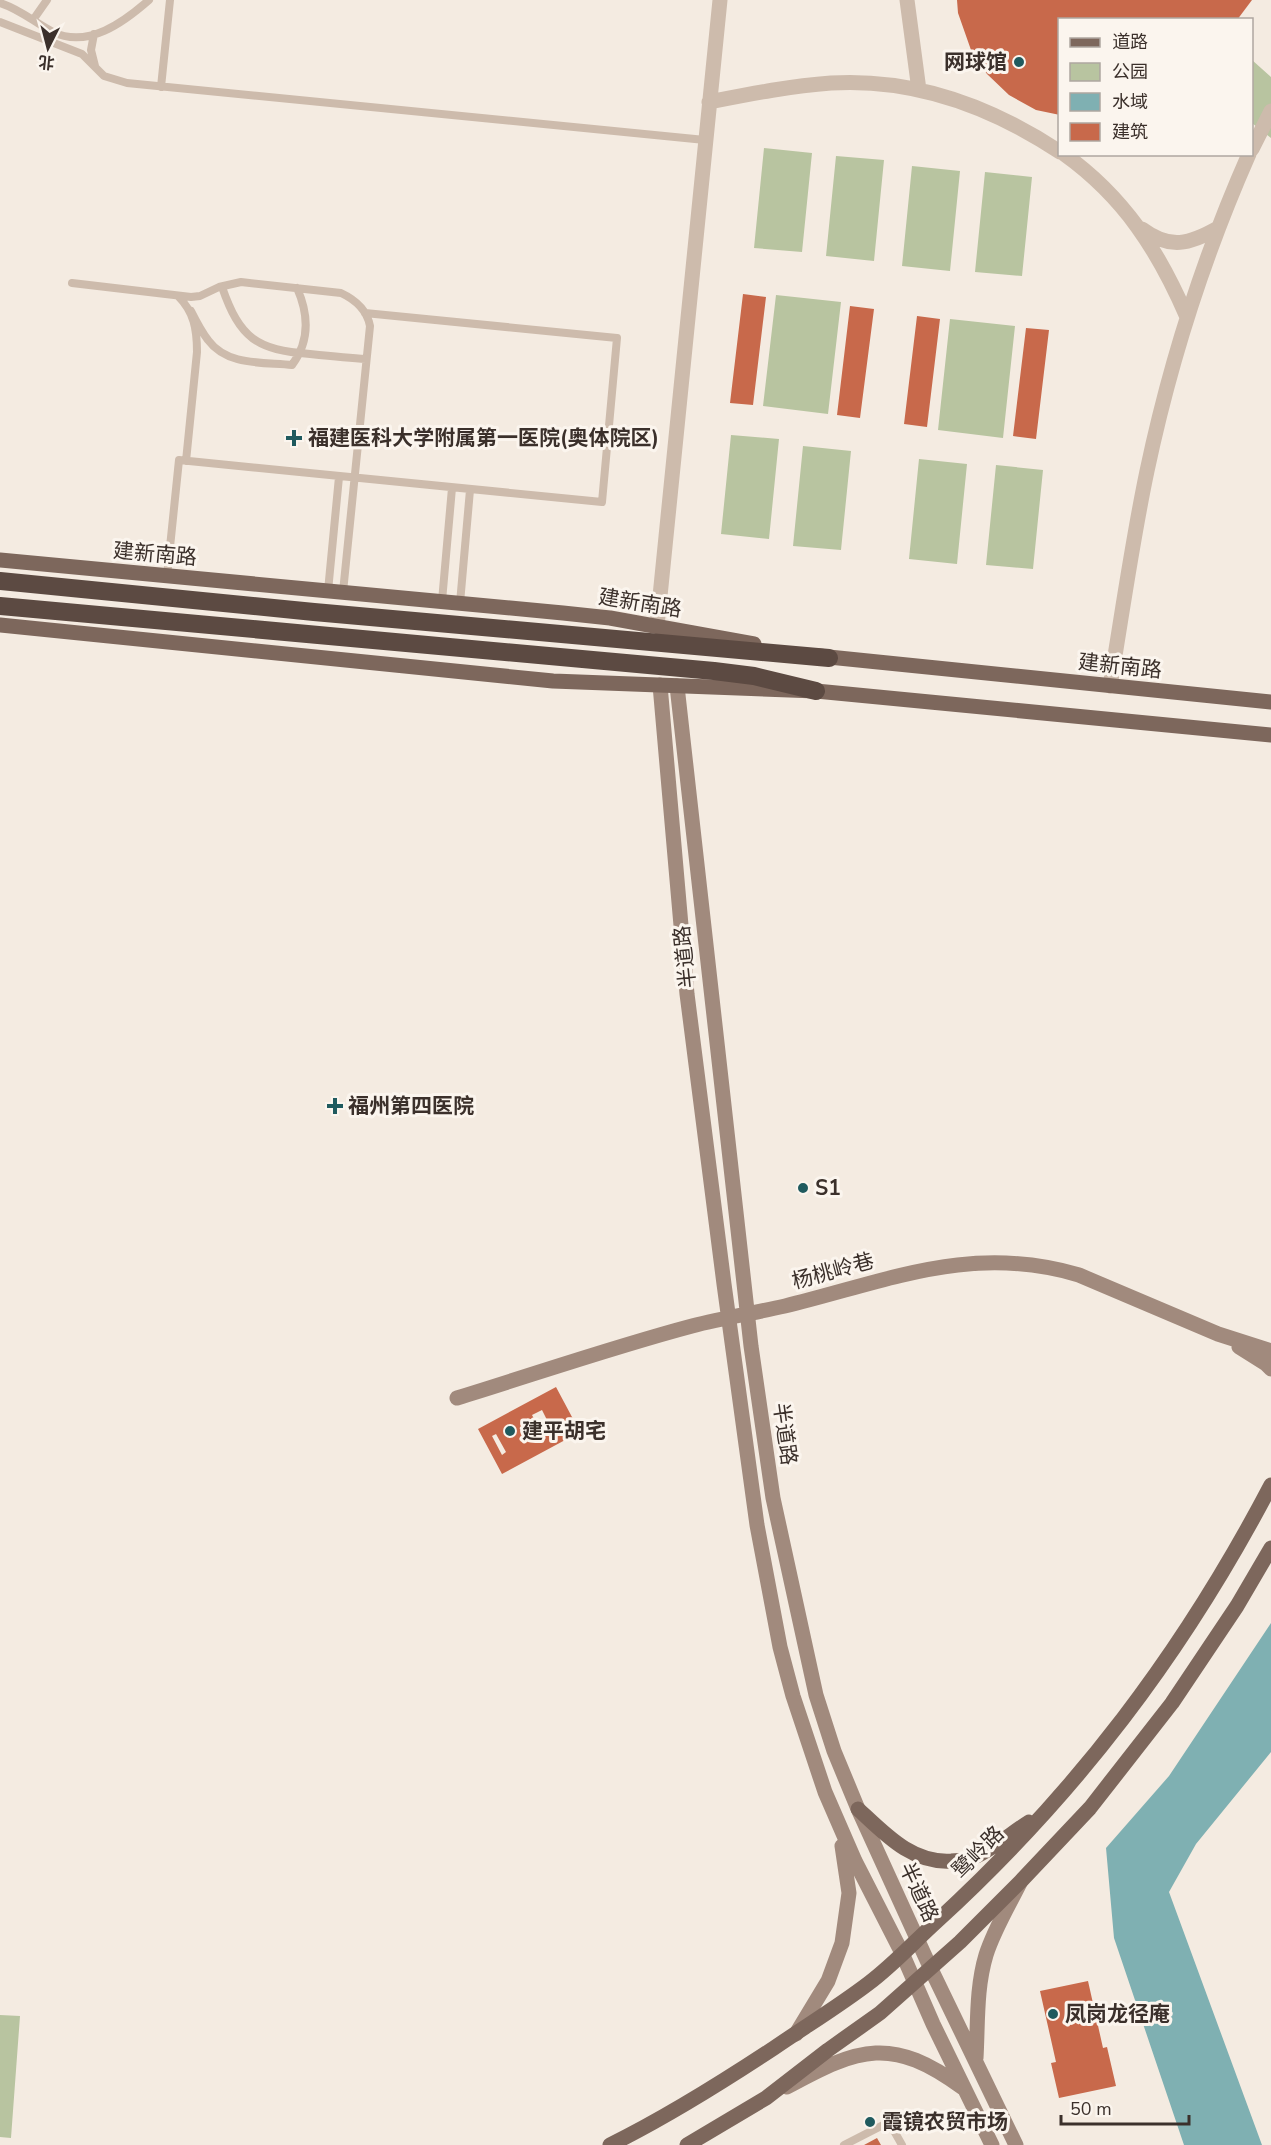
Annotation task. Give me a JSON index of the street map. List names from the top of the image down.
{
  "streets": {
    "main road": [
      "建新南路",
      "半道路",
      "杨桃岭巷",
      "鹭岭路"
    ]
  },
  "crossings": [
    ["半道路", "杨桃岭巷"],
    ["半道路", "鹭岭路"]
  ],
  "places": {
    "other": [
      "网球馆",
      "S1",
      "建平胡宅",
      "凤岗龙径庵",
      "霞镜农贸市场"
    ],
    "health": ["福建医科大学附属第一医院(奥体院区)", "福州第四医院"]
  },
  "legend": [
    "道路",
    "公园",
    "水域",
    "建筑"
  ],
  "scale_bar": "50 m",
  "north": "bottom"
}
